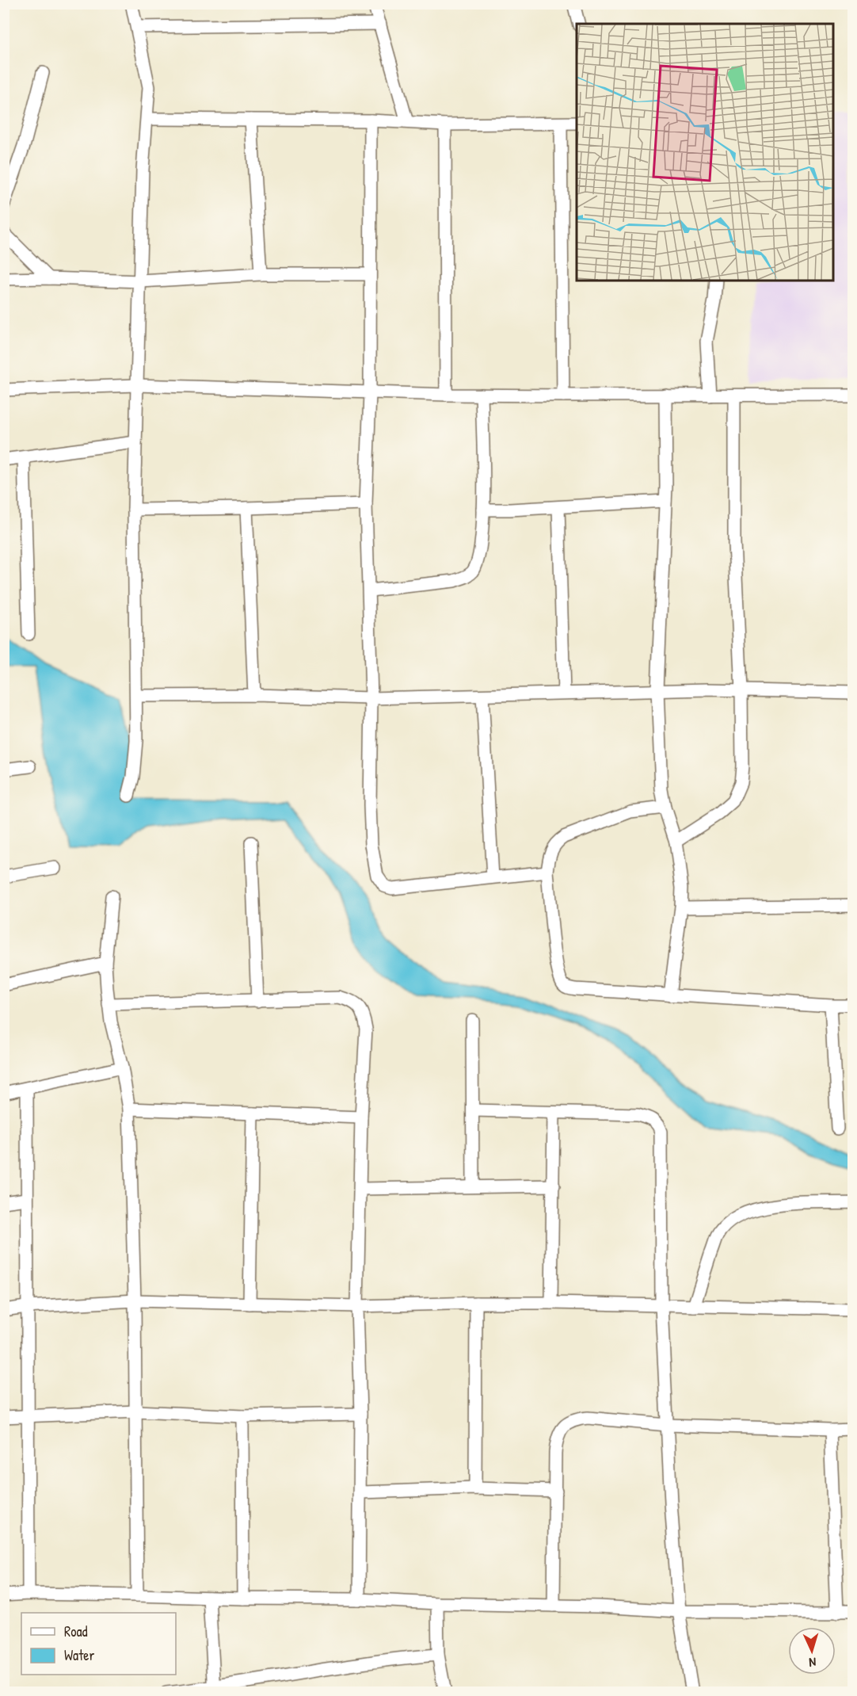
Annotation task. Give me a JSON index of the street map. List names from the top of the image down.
{
  "legend": ["Road", "Water"],
  "north": "bottom"
}
